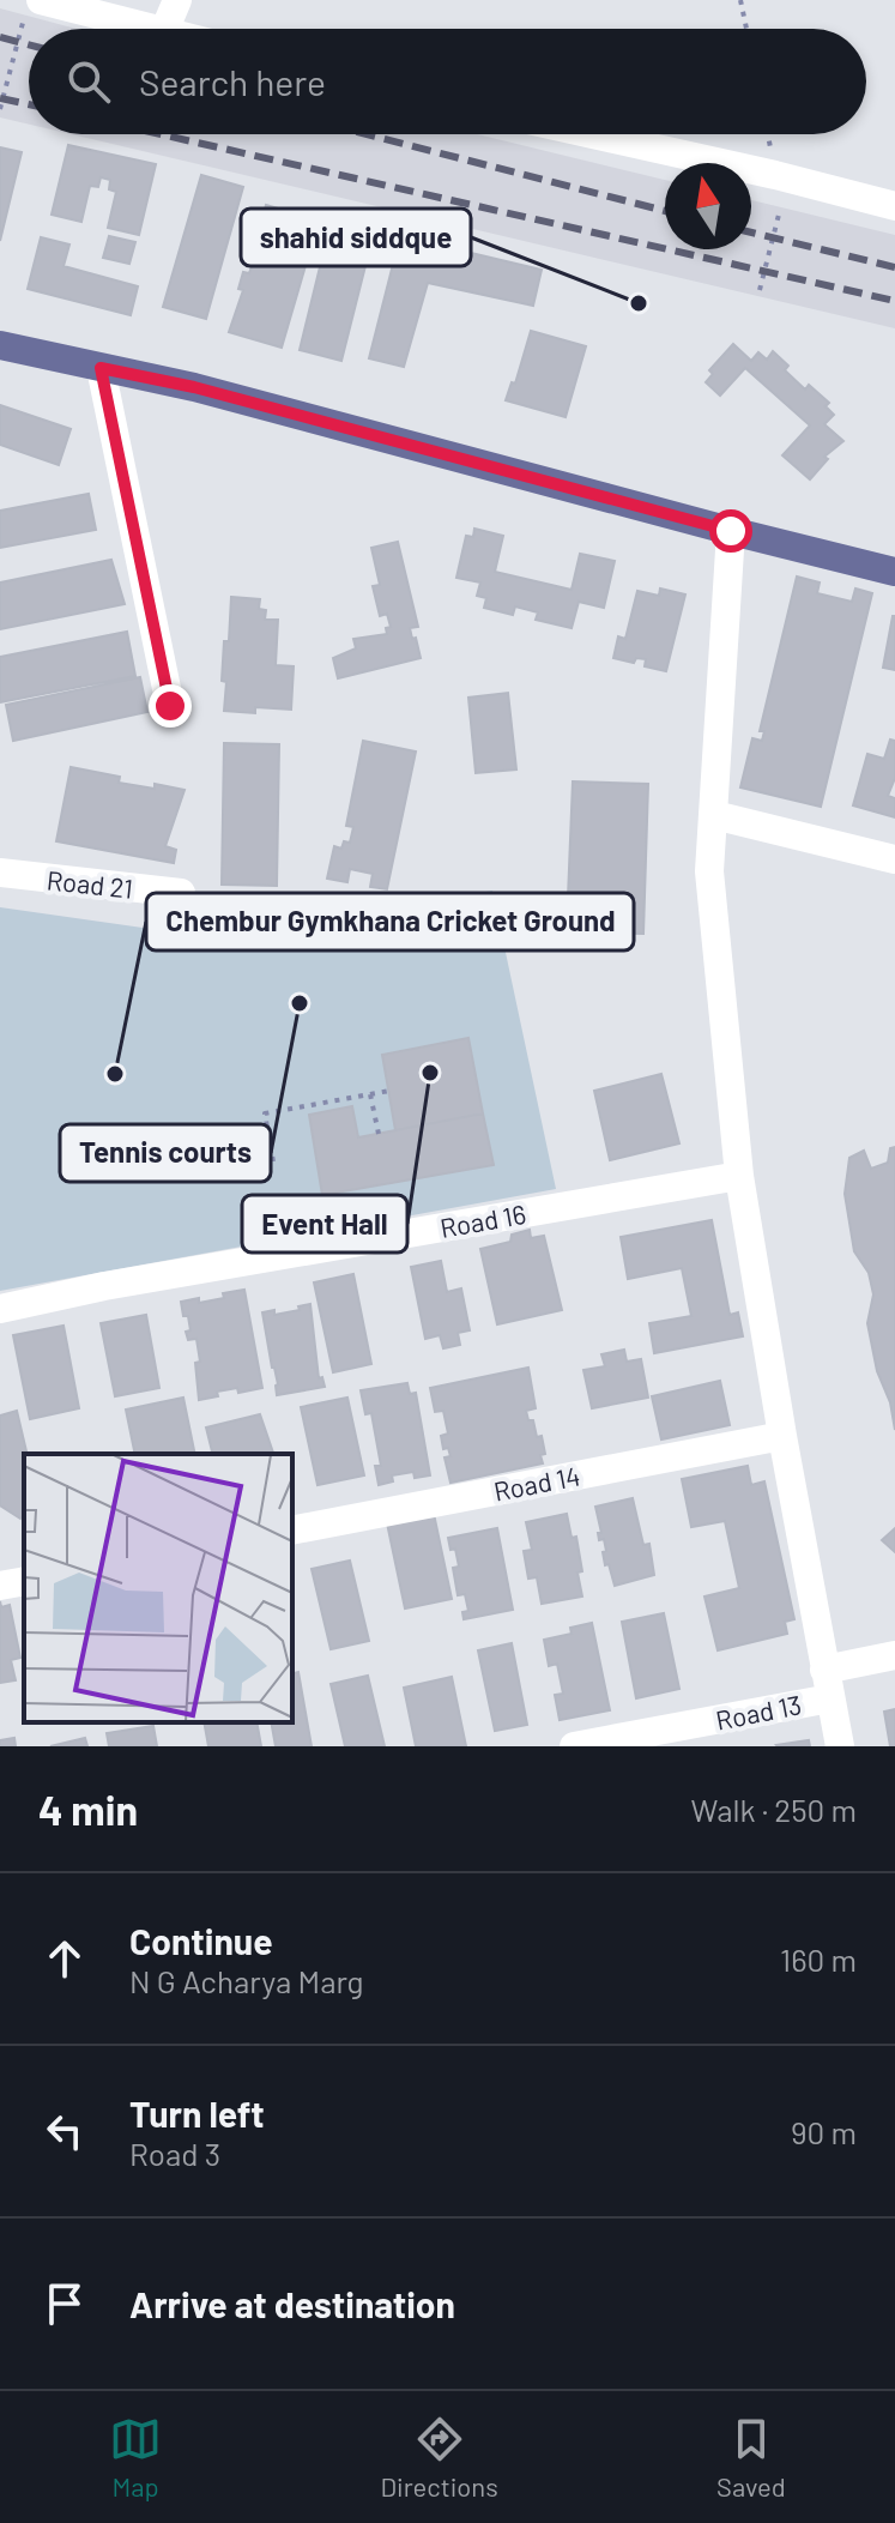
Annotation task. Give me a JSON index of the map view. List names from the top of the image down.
{
  "streets": {
    "street": [
      "Road 21",
      "Road 16",
      "Road 14",
      "Road 13"
    ]
  },
  "places": [
    "shahid siddque",
    "Tennis courts",
    "Event Hall",
    "Chembur Gymkhana Cricket Ground"
  ],
  "north": "top",
  "page": {
    "search": "Search here",
    "heading": ["4 min", "Walk · 250 m"],
    "list": [
      ["Continue", "N G Acharya Marg", "160 m"],
      ["Turn left", "Road 3", "90 m"],
      "Arrive at destination"
    ],
    "nav": ["Map", "Directions", "Saved"]
  }
}
